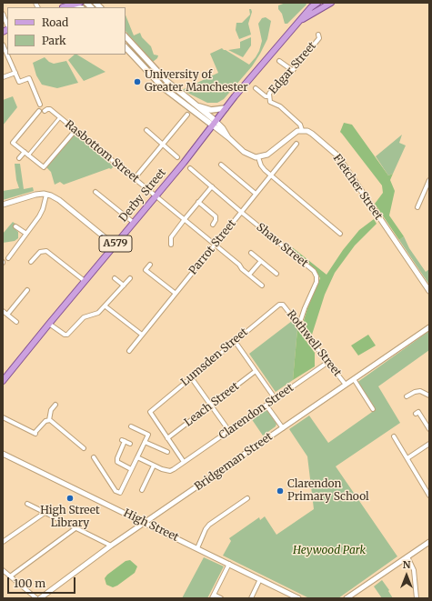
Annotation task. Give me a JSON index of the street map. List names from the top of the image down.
{
  "streets": {
    "main road": ["Derby Street", "A579"],
    "street": [
      "Edgar Street",
      "Rasbottom Street",
      "Fletcher Street",
      "Shaw Street",
      "Parrot Street",
      "Rothwell Street",
      "Lumsden Street",
      "Leach Street",
      "Clarendon Street",
      "Bridgeman Street",
      "High Street"
    ]
  },
  "crossings": [
    ["Edgar Street", "Fletcher Street"],
    ["Rasbottom Street", "Derby Street"],
    ["Derby Street", "A579"],
    ["Shaw Street", "Parrot Street"],
    ["Shaw Street", "Rothwell Street"],
    ["Rothwell Street", "Lumsden Street"],
    ["Rothwell Street", "Clarendon Street"],
    ["Rothwell Street", "Bridgeman Street"],
    ["Lumsden Street", "Leach Street"],
    ["Bridgeman Street", "High Street"]
  ],
  "parks": ["Heywood Park"],
  "places": ["University of Greater Manchester", "Clarendon Primary School", "High Street Library"],
  "legend": ["Road", "Park"],
  "scale_bar": "100 m",
  "north": "top"
}
